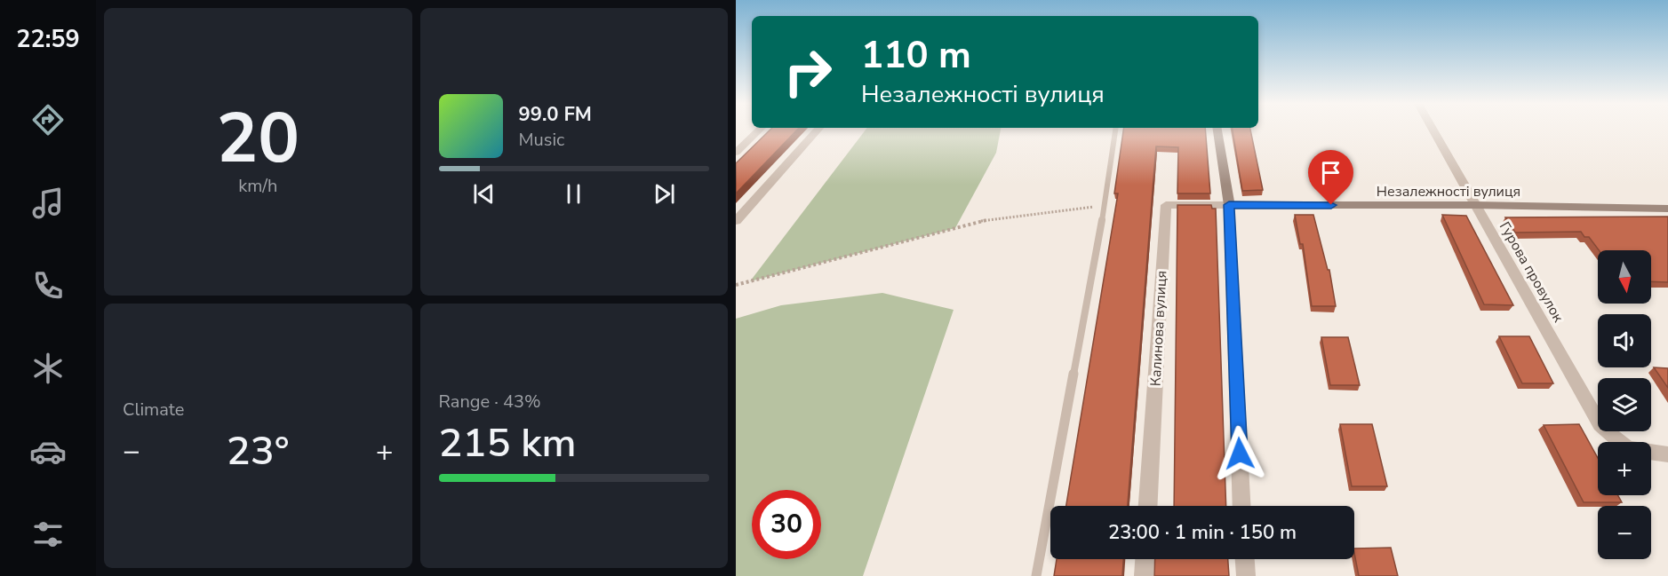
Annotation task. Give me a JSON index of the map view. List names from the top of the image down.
{
  "streets": {
    "street": ["Незалежності вулиця", "Гурова провулок", "Калинова вулиця"]
  },
  "crossings": [
    ["Незалежності вулиця", "Гурова провулок"],
    ["Незалежності вулиця", "Калинова вулиця"]
  ],
  "north": "bottom",
  "page": {
    "tabs": "22:59",
    "tile": [
      ["20", "km/h"],
      "Climate",
      ["Range · 43%", "215 km"]
    ],
    "turn": ["110 m", "Незалежності вулиця"],
    "song": ["99.0 FM", "Music"],
    "map_buttons": ["+", "−"],
    "heat": ["−", "23°", "+"],
    "limit": "30",
    "trip": "23:00 · 1 min · 150 m"
  }
}
